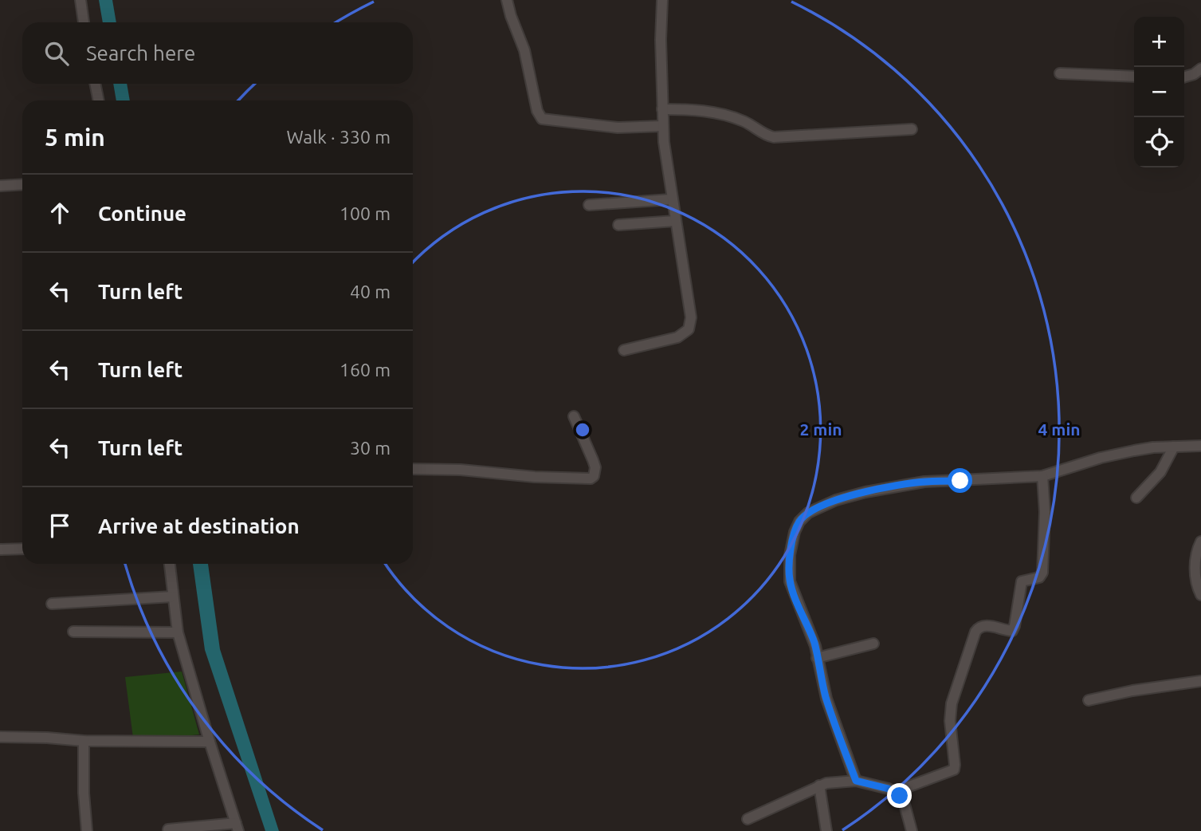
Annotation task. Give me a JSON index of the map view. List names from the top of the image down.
{
  "page": {
    "map_buttons": ["+", "−"],
    "search": "Search here",
    "heading": ["5 min", "Walk · 330 m"],
    "list": [
      ["Continue", "100 m"],
      ["Turn left", "40 m"],
      ["Turn left", "160 m"],
      ["Turn left", "30 m"],
      "Arrive at destination"
    ]
  },
  "rings": ["2 min", "4 min"]
}
